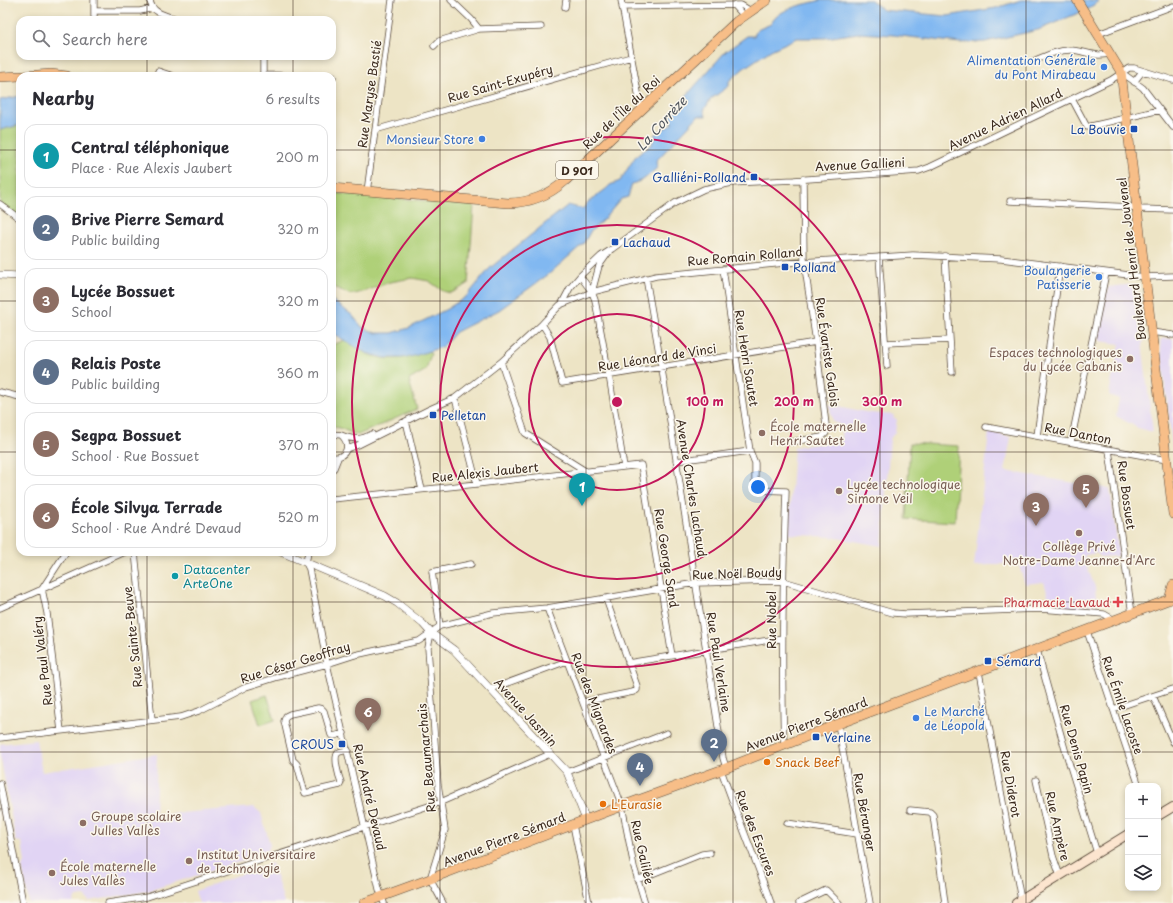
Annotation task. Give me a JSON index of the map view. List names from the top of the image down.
{
  "streets": {
    "main road": [
      "Rue de l'Île du Roi",
      "D 901",
      "Boulevard Henri de Jouvenel",
      "Avenue Pierre Sémard"
    ],
    "street": [
      "Rue Saint-Exupéry",
      "Rue Maryse Bastié",
      "Avenue Adrien Allard",
      "Avenue Gallieni",
      "Rue Romain Rolland",
      "Rue Évariste Galois",
      "Rue Léonard de Vinci",
      "Rue Henri Sautet",
      "Rue Danton",
      "Rue Alexis Jaubert",
      "Avenue Charles Lachaud",
      "Rue Bossuet",
      "Rue George Sand",
      "Rue Noël Boudy",
      "Rue Nobel",
      "Rue Sainte-Beuve",
      "Rue Paul Valéry",
      "Rue César Geoffray",
      "Rue Paul Verlaine",
      "Rue des Mignardes",
      "Rue Émile Lacoste",
      "Avenue Jasmin",
      "Rue Denis Papin",
      "Rue Beaumarchais",
      "Rue Diderot",
      "Rue André Devaud",
      "Rue Béranger",
      "Rue Ampère",
      "Rue des Escures",
      "Rue Galilée"
    ]
  },
  "crossings": [
    ["Rue Saint-Exupéry", "Rue Maryse Bastié"],
    ["Rue Maryse Bastié", "Rue de l'Île du Roi"],
    ["Avenue Adrien Allard", "Avenue Gallieni"],
    ["Avenue Adrien Allard", "Boulevard Henri de Jouvenel"],
    ["Avenue Gallieni", "Rue Romain Rolland"],
    ["Avenue Gallieni", "Rue Évariste Galois"],
    ["Rue Romain Rolland", "Boulevard Henri de Jouvenel"],
    ["Rue Romain Rolland", "Rue Évariste Galois"],
    ["Rue Romain Rolland", "Rue Léonard de Vinci"],
    ["Rue Romain Rolland", "Rue Henri Sautet"],
    ["Rue Romain Rolland", "Avenue Charles Lachaud"],
    ["Boulevard Henri de Jouvenel", "Rue Danton"],
    ["Rue Évariste Galois", "Rue Léonard de Vinci"],
    ["Rue Léonard de Vinci", "Rue Henri Sautet"],
    ["Rue Léonard de Vinci", "Avenue Charles Lachaud"],
    ["Rue Henri Sautet", "Rue Nobel"],
    ["Rue Danton", "Rue Bossuet"],
    ["Rue Alexis Jaubert", "Rue George Sand"],
    ["Avenue Charles Lachaud", "Rue Noël Boudy"],
    ["Avenue Charles Lachaud", "Rue Paul Verlaine"],
    ["Rue Bossuet", "Avenue Pierre Sémard"],
    ["Rue George Sand", "Rue Noël Boudy"],
    ["Rue Noël Boudy", "Rue Nobel"],
    ["Rue Noël Boudy", "Rue César Geoffray"],
    ["Rue Noël Boudy", "Rue Paul Verlaine"],
    ["Rue Noël Boudy", "Rue des Mignardes"],
    ["Rue Noël Boudy", "Avenue Jasmin"],
    ["Rue Noël Boudy", "Avenue Pierre Sémard"],
    ["Rue Noël Boudy", "Rue Beaumarchais"],
    ["Rue Nobel", "Avenue Pierre Sémard"],
    ["Rue Sainte-Beuve", "Rue César Geoffray"],
    ["Rue Paul Valéry", "Rue César Geoffray"],
    ["Rue César Geoffray", "Avenue Jasmin"],
    ["Rue César Geoffray", "Rue Beaumarchais"],
    ["Rue César Geoffray", "Rue André Devaud"],
    ["Rue Paul Verlaine", "Avenue Pierre Sémard"],
    ["Rue Paul Verlaine", "Rue des Escures"],
    ["Rue des Mignardes", "Avenue Pierre Sémard"],
    ["Rue des Mignardes", "Rue Galilée"],
    ["Rue Émile Lacoste", "Avenue Pierre Sémard"],
    ["Avenue Jasmin", "Avenue Pierre Sémard"],
    ["Avenue Jasmin", "Rue Beaumarchais"],
    ["Avenue Jasmin", "Rue André Devaud"],
    ["Avenue Pierre Sémard", "Rue Denis Papin"],
    ["Avenue Pierre Sémard", "Rue Beaumarchais"],
    ["Avenue Pierre Sémard", "Rue Diderot"],
    ["Avenue Pierre Sémard", "Rue André Devaud"],
    ["Avenue Pierre Sémard", "Rue Béranger"],
    ["Avenue Pierre Sémard", "Rue des Escures"],
    ["Avenue Pierre Sémard", "Rue Galilée"]
  ],
  "water": ["La Corrèze"],
  "places": {
    "other": [
      "Alimentation Générale du Pont Mirabeau",
      "Monsieur Store",
      "Boulangerie Patisserie",
      "Espaces technologiques du Lycée Cabanis",
      "École maternelle Henri Sautet",
      "Lycée technologique Simone Veil",
      "Collège Privé Notre-Dame Jeanne-d'Arc",
      "Datacenter ArteOne",
      "Le Marché de Léopold",
      "Snack Beef",
      "L'Eurasie",
      "Groupe scolaire Julles Vallès",
      "Institut Universitaire de Technologie",
      "École maternelle Jules Vallès"
    ],
    "transit": [
      "La Bouvie",
      "Galliéni-Rolland",
      "Lachaud",
      "Rolland",
      "Pelletan",
      "Sémard",
      "Verlaine",
      "CROUS"
    ],
    "health": ["Pharmacie Lavaud"]
  },
  "page": {
    "search": "Search here",
    "heading": ["Nearby", "6 results"],
    "list": [
      {
        "mark": "1",
        "name": "Central téléphonique",
        "note": "Place · Rue Alexis Jaubert",
        "value": "200 m"
      },
      {
        "mark": "2",
        "name": "Brive Pierre Semard",
        "note": "Public building",
        "value": "320 m"
      },
      {
        "mark": "3",
        "name": "Lycée Bossuet",
        "note": "School",
        "value": "320 m"
      },
      {
        "mark": "4",
        "name": "Relais Poste",
        "note": "Public building",
        "value": "360 m"
      },
      {
        "mark": "5",
        "name": "Segpa Bossuet",
        "note": "School · Rue Bossuet",
        "value": "370 m"
      },
      {
        "mark": "6",
        "name": "École Silvya Terrade",
        "note": "School · Rue André Devaud",
        "value": "520 m"
      }
    ],
    "pins": [
      "1",
      "5",
      "3",
      "6",
      "2",
      "4"
    ],
    "map_buttons": ["+", "−"]
  },
  "rings": ["100 m", "200 m", "300 m"]
}
